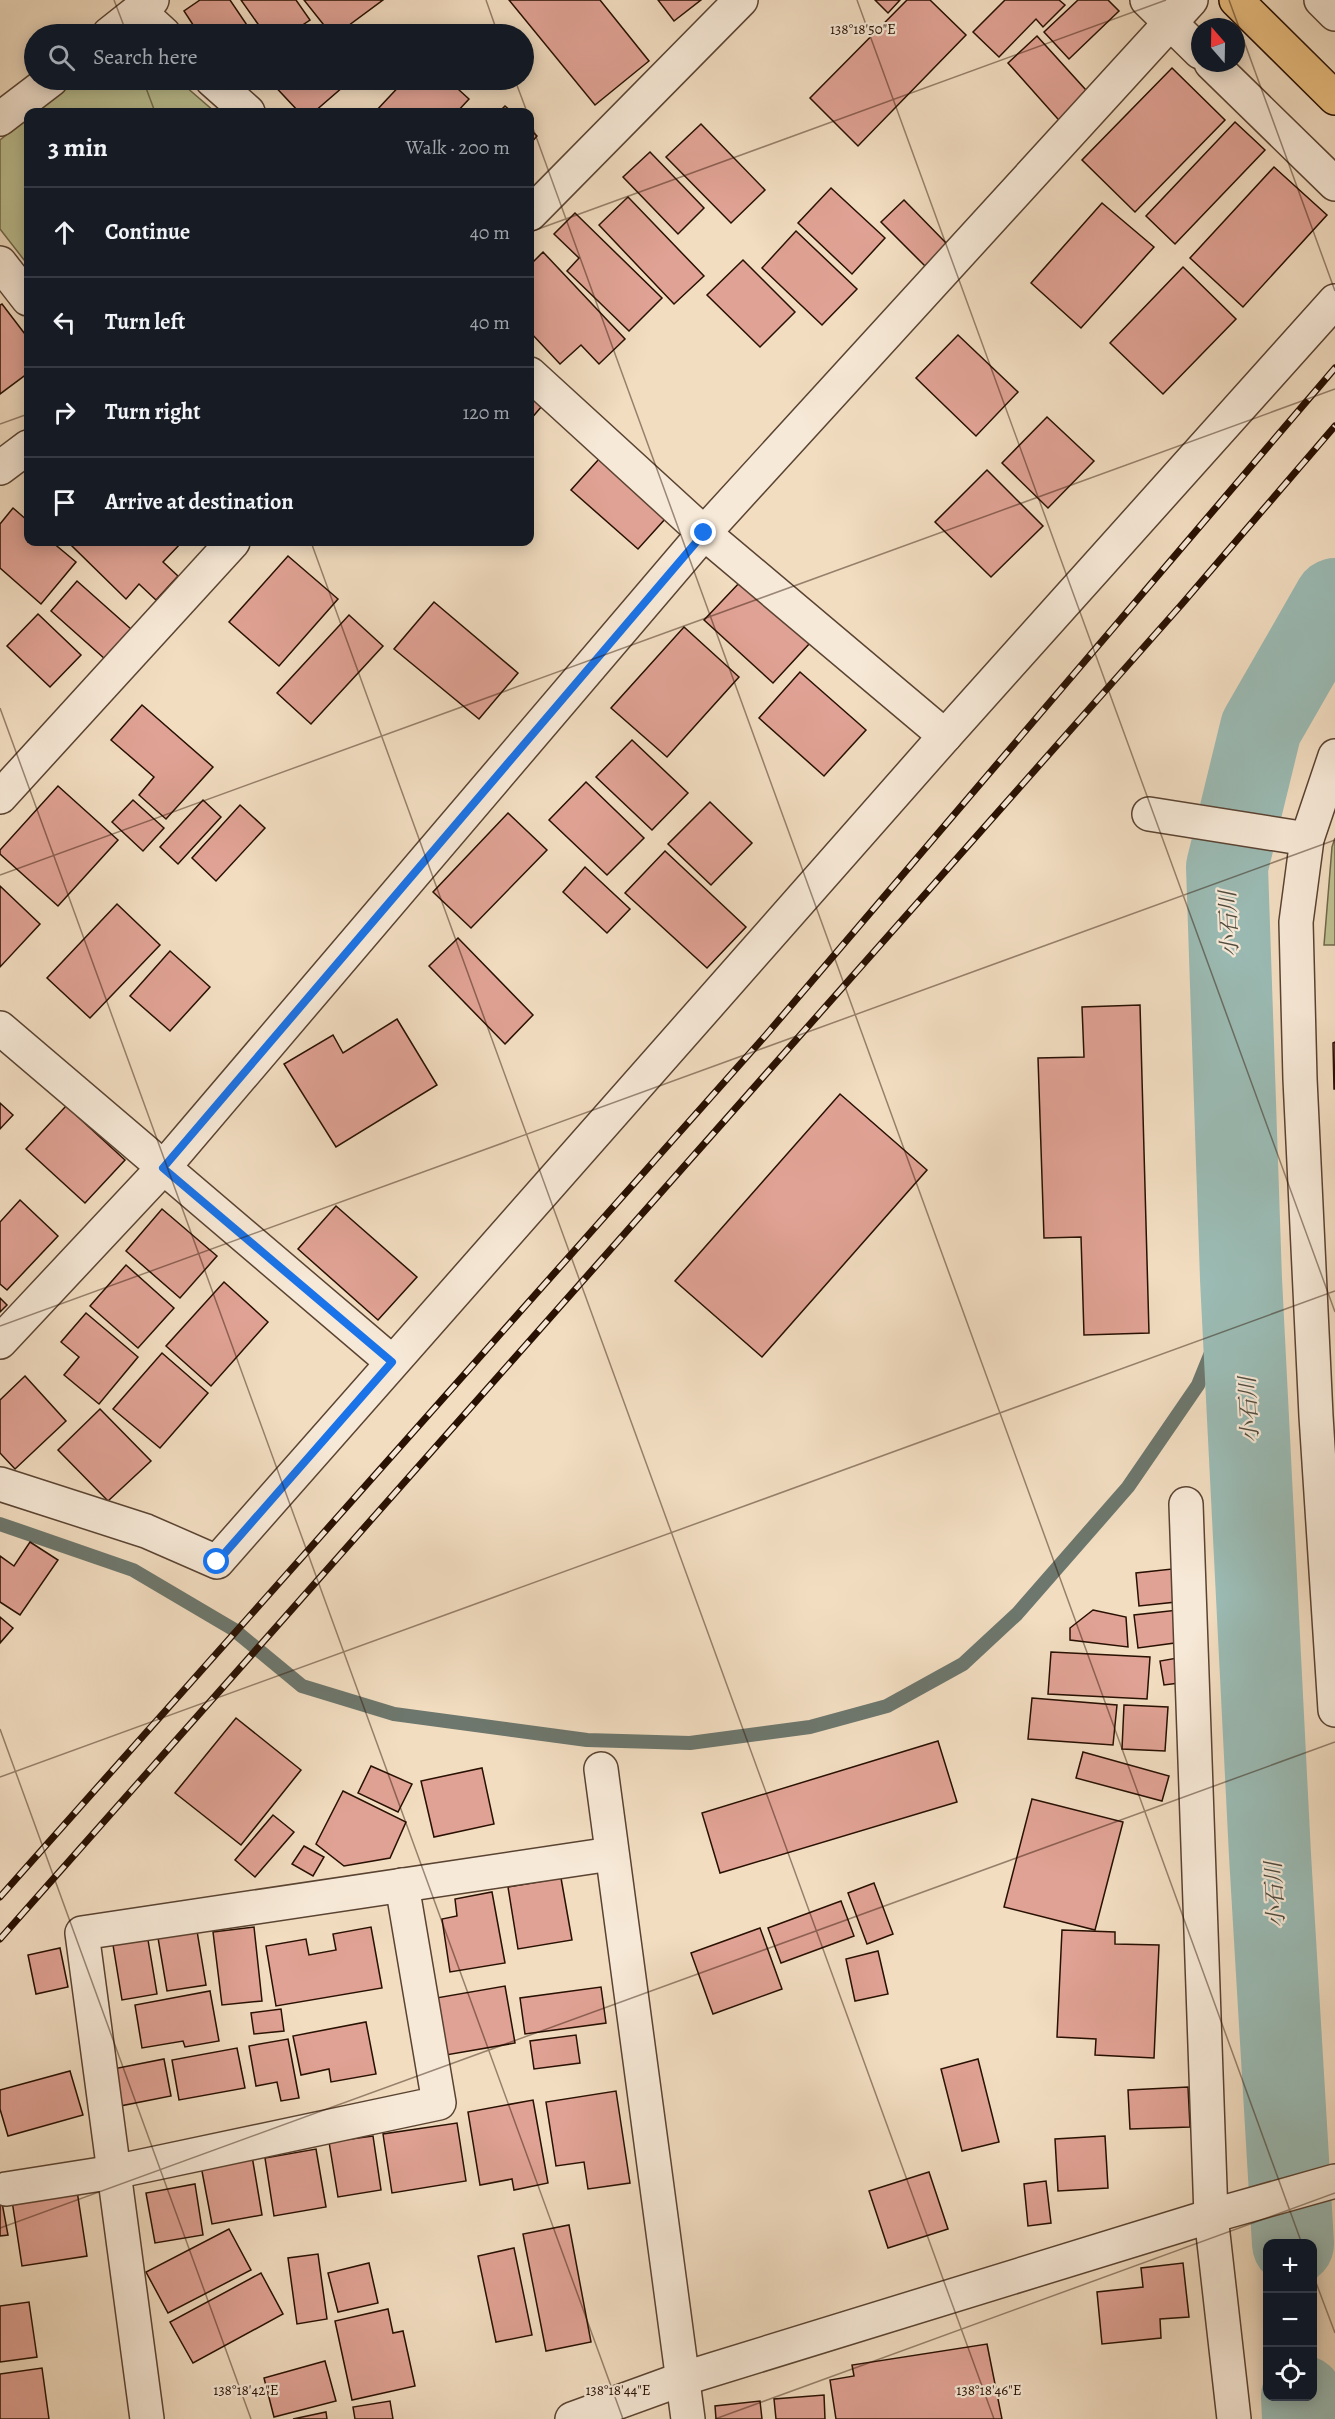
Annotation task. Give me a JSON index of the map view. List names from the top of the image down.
{
  "water": ["小石川"],
  "north": "top",
  "page": {
    "search": "Search here",
    "heading": ["3 min", "Walk · 200 m"],
    "list": [
      ["Continue", "40 m"],
      ["Turn left", "40 m"],
      ["Turn right", "120 m"],
      "Arrive at destination"
    ],
    "map_buttons": ["+", "−"]
  },
  "coordinates": [
    "138°18'50\"E",
    "138°18'42\"E",
    "138°18'44\"E",
    "138°18'46\"E"
  ]
}
